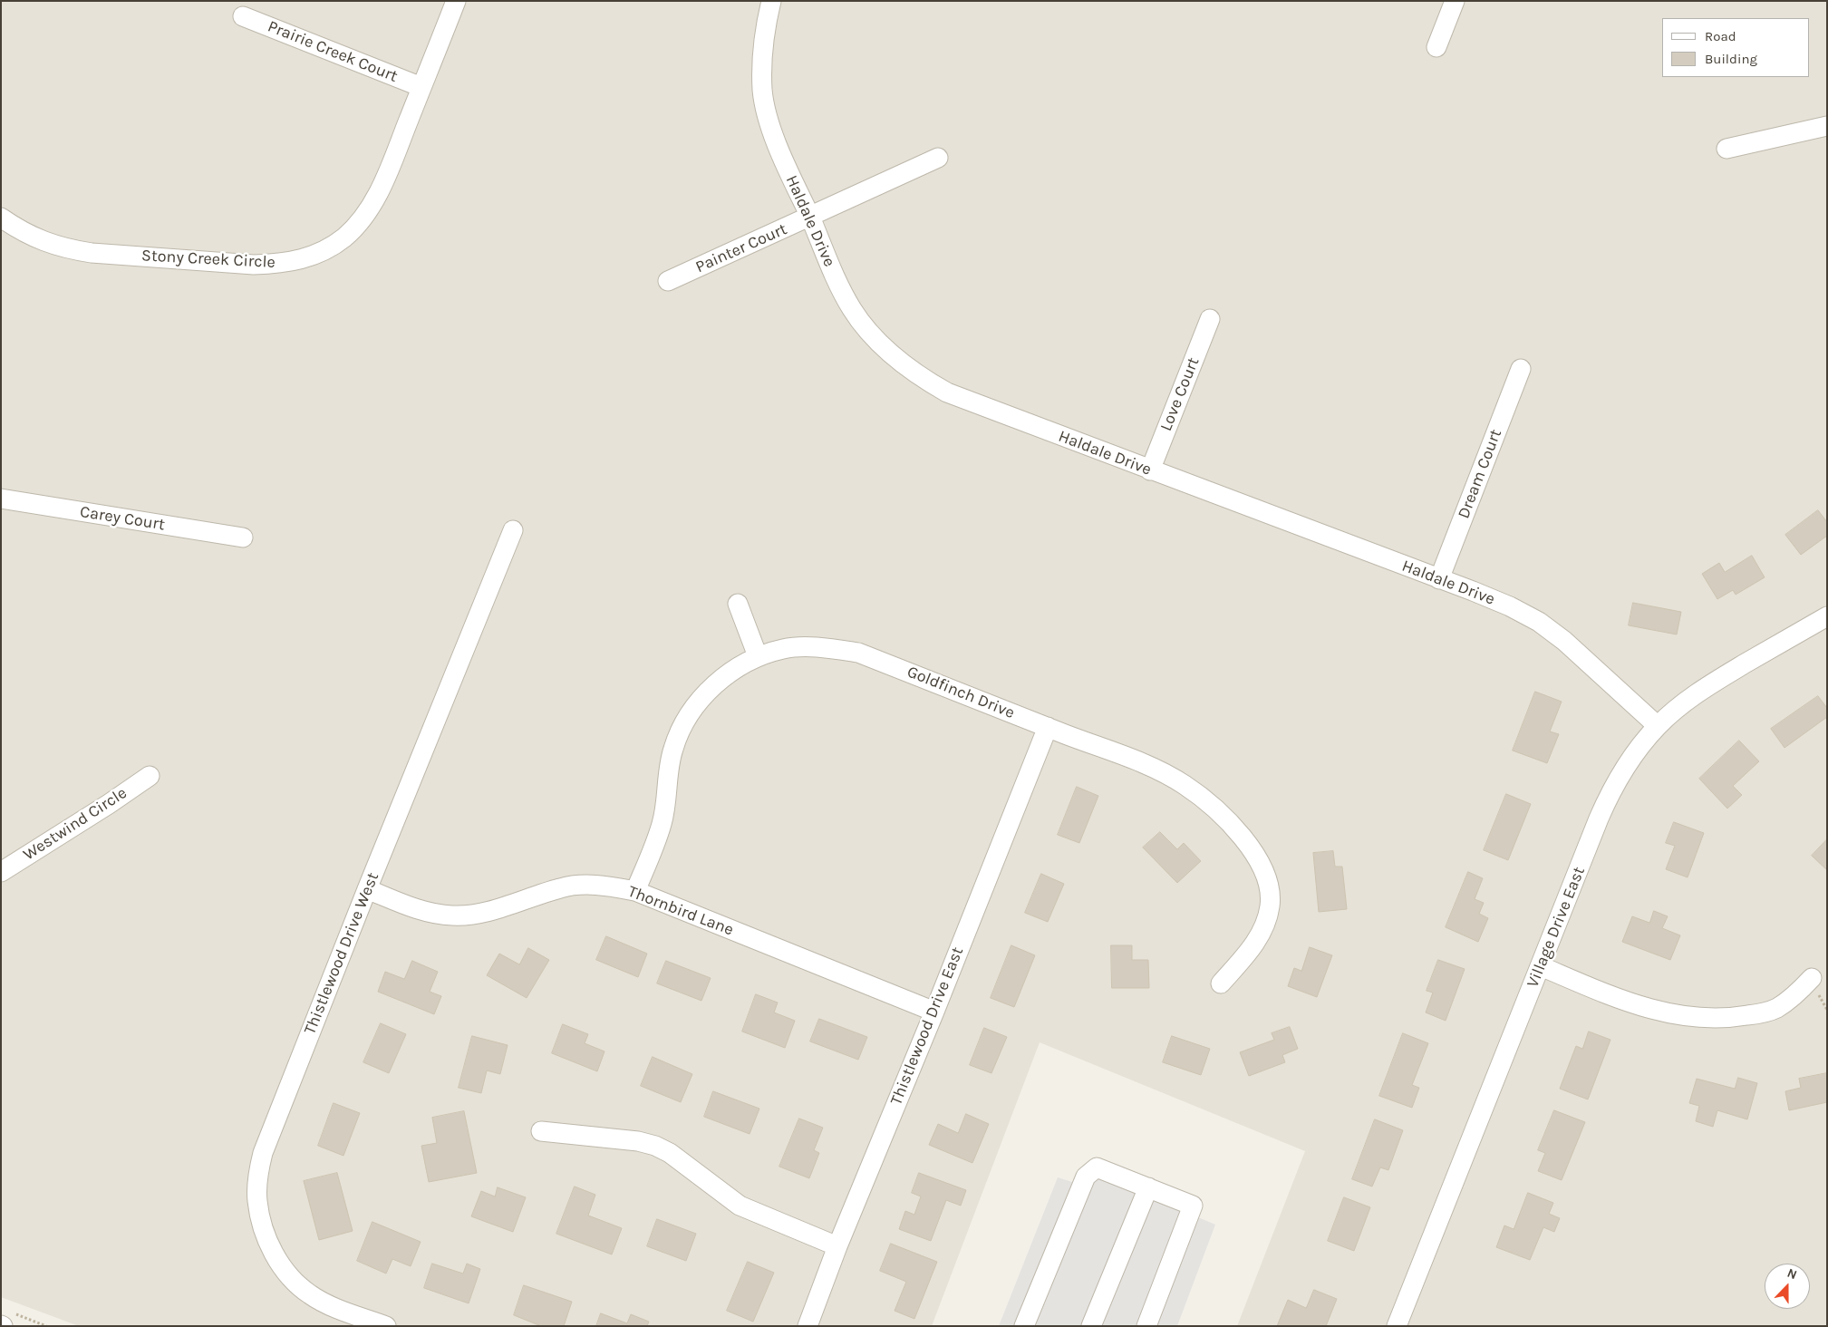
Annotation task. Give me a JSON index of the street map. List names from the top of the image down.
{
  "streets": {
    "street": [
      "Prairie Creek Court",
      "Haldale Drive",
      "Painter Court",
      "Stony Creek Circle",
      "Love Court",
      "Dream Court",
      "Carey Court",
      "Goldfinch Drive",
      "Westwind Circle",
      "Thornbird Lane",
      "Village Drive East",
      "Thistlewood Drive West",
      "Thistlewood Drive East"
    ]
  },
  "crossings": [
    ["Prairie Creek Court", "Stony Creek Circle"],
    ["Haldale Drive", "Painter Court"],
    ["Haldale Drive", "Love Court"],
    ["Haldale Drive", "Dream Court"],
    ["Haldale Drive", "Village Drive East"],
    ["Goldfinch Drive", "Thornbird Lane"],
    ["Goldfinch Drive", "Thistlewood Drive East"],
    ["Thornbird Lane", "Thistlewood Drive West"],
    ["Thornbird Lane", "Thistlewood Drive East"]
  ],
  "legend": ["Road", "Building"],
  "north": "top"
}
